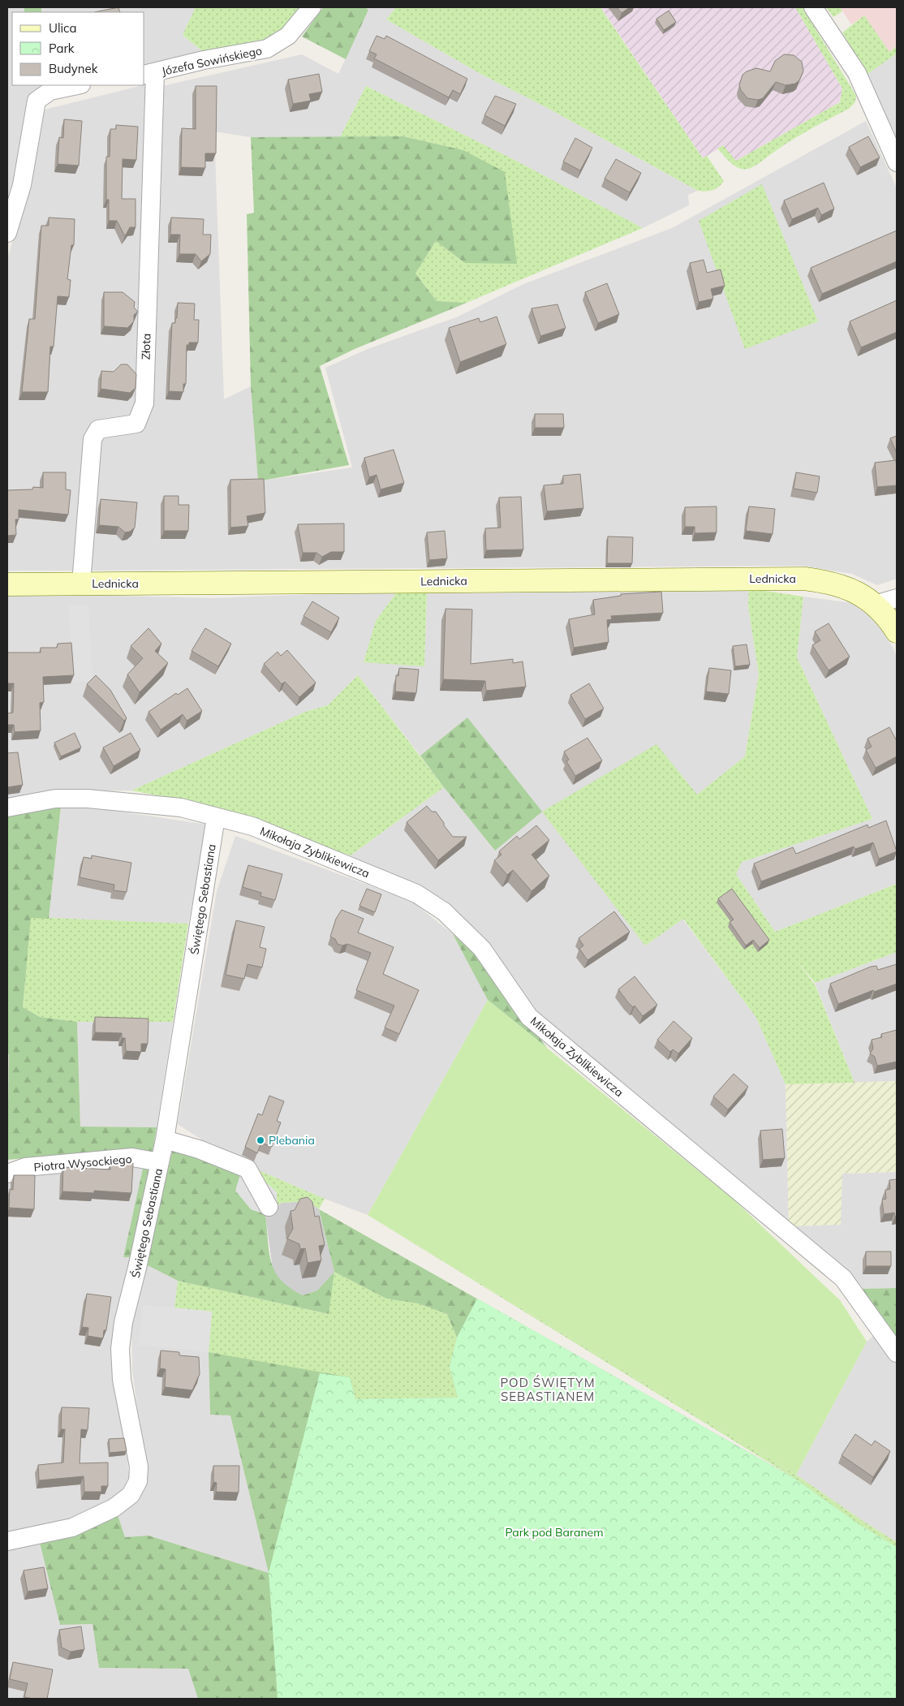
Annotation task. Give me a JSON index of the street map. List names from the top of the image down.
{
  "streets": {
    "main road": ["Lednicka"],
    "street": [
      "Józefa Sowińskiego",
      "Złota",
      "Mikołaja Zyblikiewicza",
      "Świętego Sebastiana",
      "Piotra Wysockiego"
    ]
  },
  "crossings": [
    ["Józefa Sowińskiego", "Złota"],
    ["Złota", "Lednicka"],
    ["Mikołaja Zyblikiewicza", "Świętego Sebastiana"],
    ["Świętego Sebastiana", "Piotra Wysockiego"]
  ],
  "districts": ["POD ŚWIĘTYM SEBASTIANEM"],
  "parks": ["Park pod Baranem"],
  "places": ["Plebania"],
  "legend": ["Ulica", "Park", "Budynek"]
}
